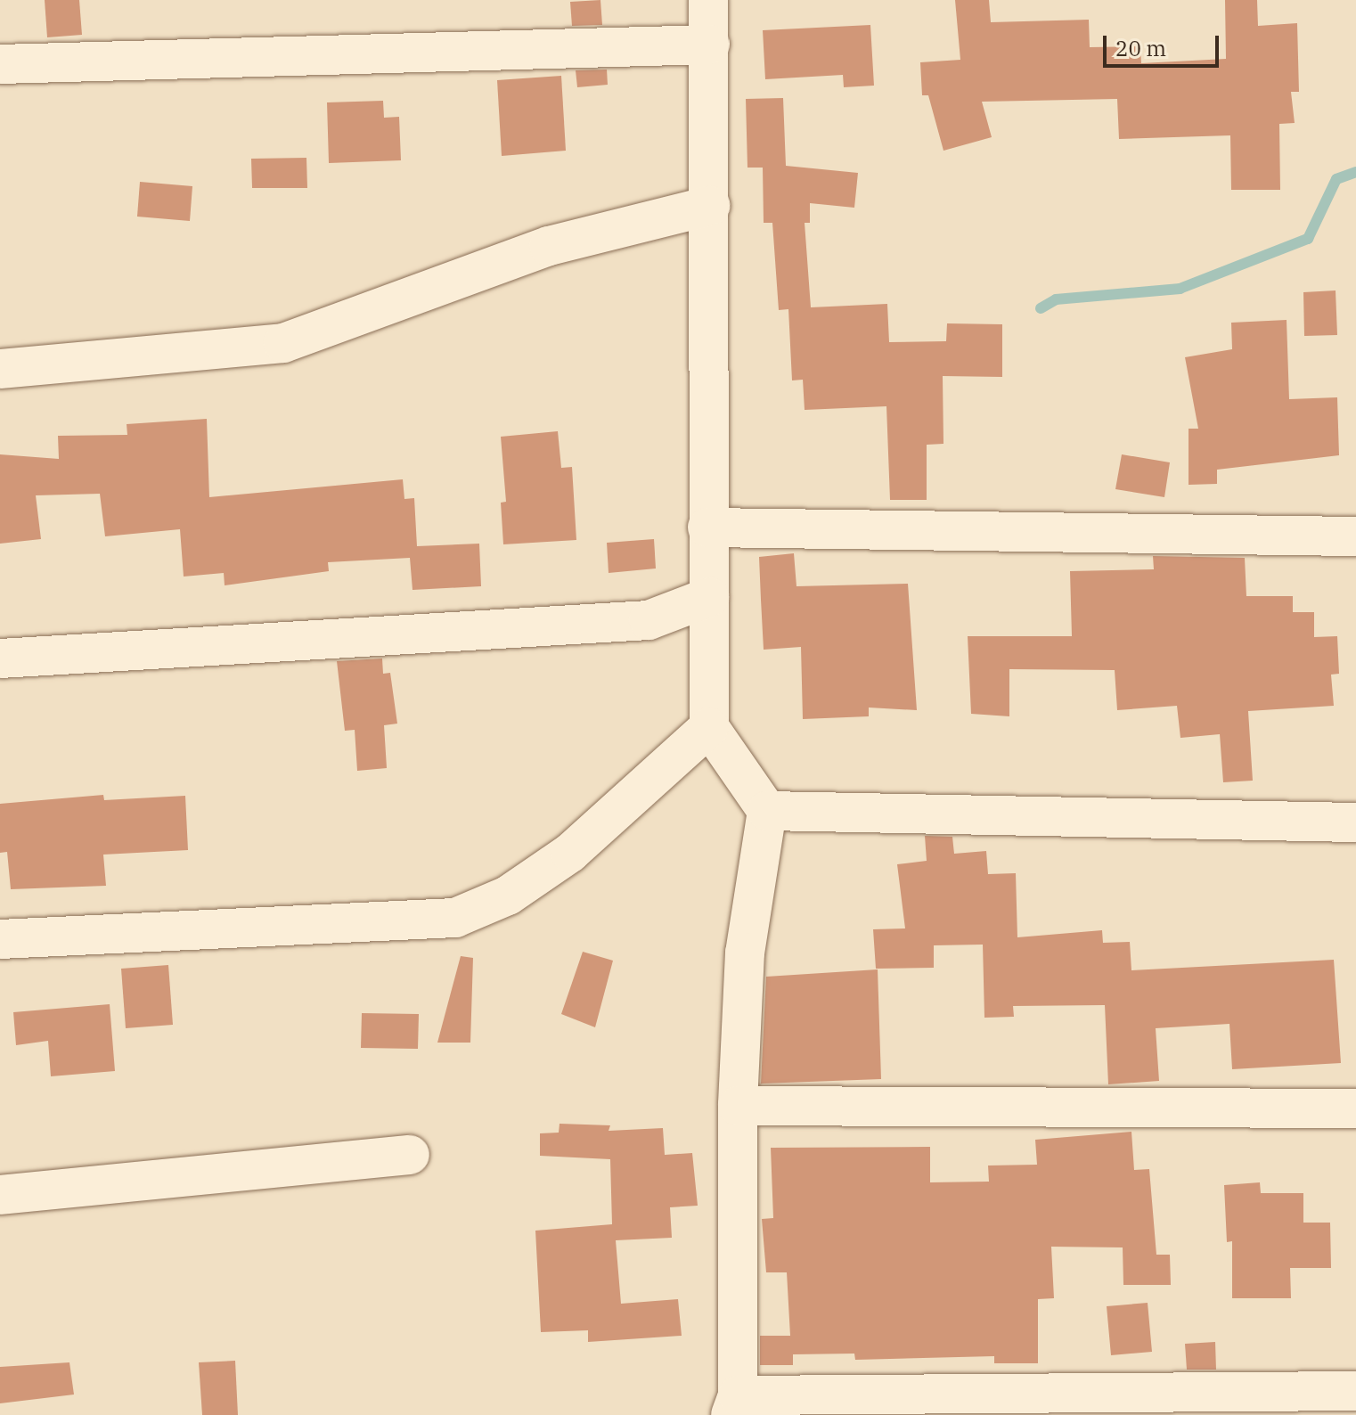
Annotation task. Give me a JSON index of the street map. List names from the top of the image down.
{
  "scale_bar": "20 m"
}
